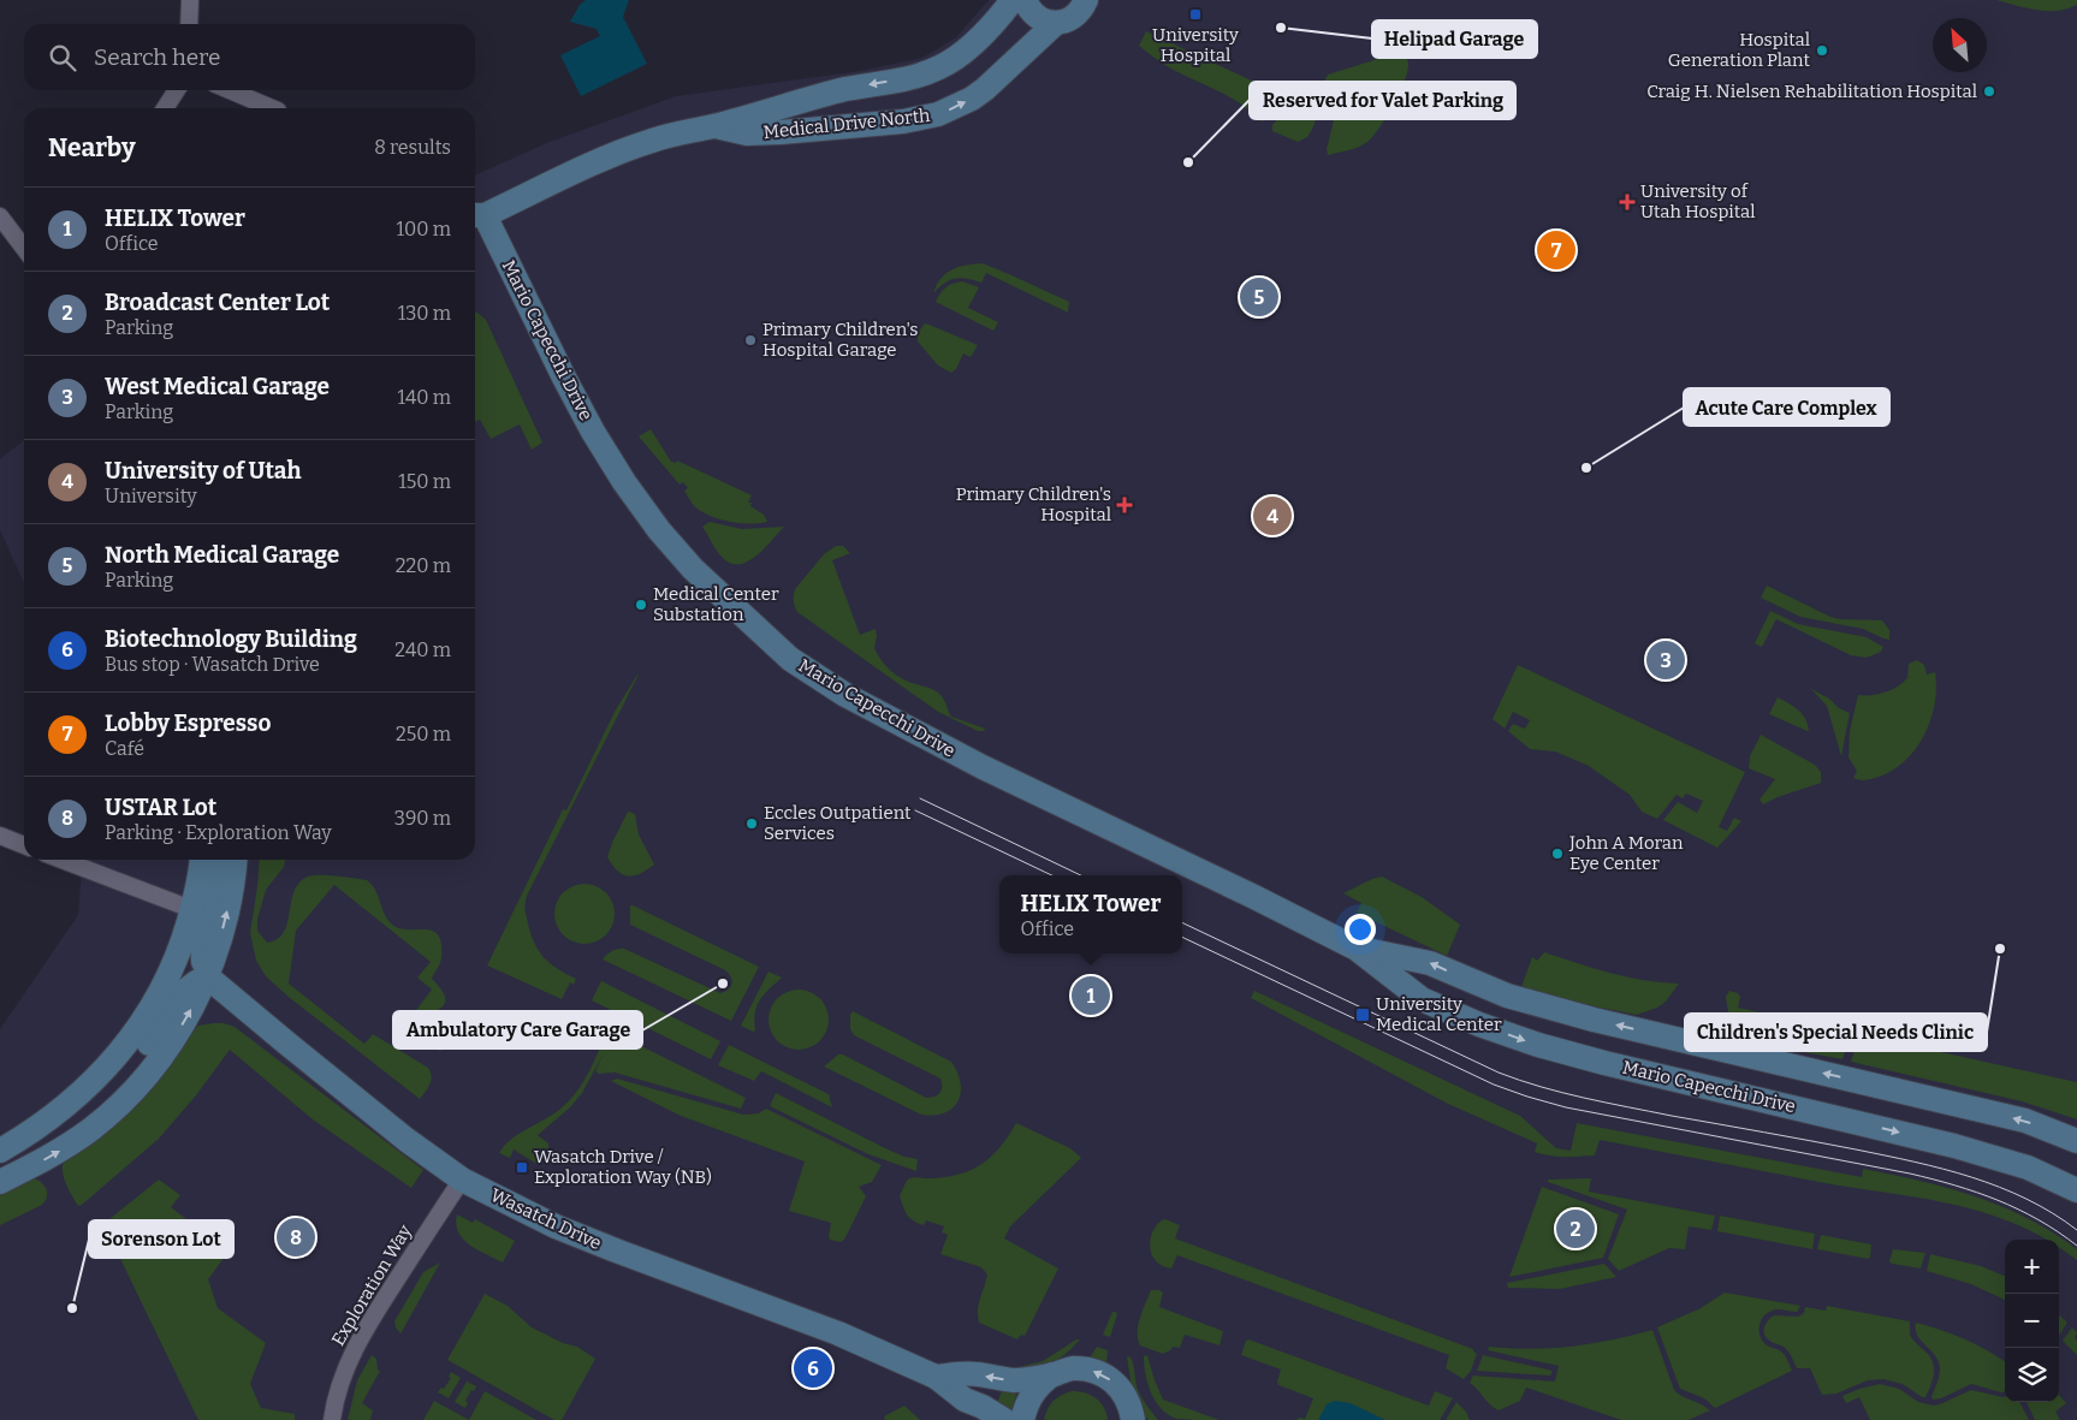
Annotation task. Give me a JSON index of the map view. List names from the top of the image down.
{
  "streets": {
    "main road": ["Medical Drive North", "Mario Capecchi Drive", "Wasatch Drive"],
    "street": ["Exploration Way"]
  },
  "crossings": [
    ["Medical Drive North", "Mario Capecchi Drive"],
    ["Wasatch Drive", "Exploration Way"]
  ],
  "places": {
    "transit": ["University Hospital", "University Medical Center", "Wasatch Drive / Exploration Way (NB)"],
    "other": [
      "Helipad Garage",
      "Hospital Generation Plant",
      "Craig H. Nielsen Rehabilitation Hospital",
      "Reserved for Valet Parking",
      "Primary Children's Hospital Garage",
      "Acute Care Complex",
      "Medical Center Substation",
      "Eccles Outpatient Services",
      "John A Moran Eye Center",
      "Children's Special Needs Clinic",
      "Ambulatory Care Garage",
      "Sorenson Lot"
    ],
    "health": ["University of Utah Hospital", "Primary Children's Hospital"]
  },
  "north": "top left",
  "page": {
    "search": "Search here",
    "heading": ["Nearby", "8 results"],
    "list": [
      {
        "mark": "1",
        "name": "HELIX Tower",
        "note": "Office",
        "value": "100 m"
      },
      {
        "mark": "2",
        "name": "Broadcast Center Lot",
        "note": "Parking",
        "value": "130 m"
      },
      {
        "mark": "3",
        "name": "West Medical Garage",
        "note": "Parking",
        "value": "140 m"
      },
      {
        "mark": "4",
        "name": "University of Utah",
        "note": "University",
        "value": "150 m"
      },
      {
        "mark": "5",
        "name": "North Medical Garage",
        "note": "Parking",
        "value": "220 m"
      },
      {
        "mark": "6",
        "name": "Biotechnology Building",
        "note": "Bus stop · Wasatch Drive",
        "value": "240 m"
      },
      {
        "mark": "7",
        "name": "Lobby Espresso",
        "note": "Café",
        "value": "250 m"
      },
      {
        "mark": "8",
        "name": "USTAR Lot",
        "note": "Parking · Exploration Way",
        "value": "390 m"
      }
    ],
    "pins": [
      "7",
      "5",
      "4",
      "3",
      "1",
      "2",
      "8",
      "6"
    ],
    "popup": ["HELIX Tower", "Office"],
    "map_buttons": ["+", "−"]
  }
}
